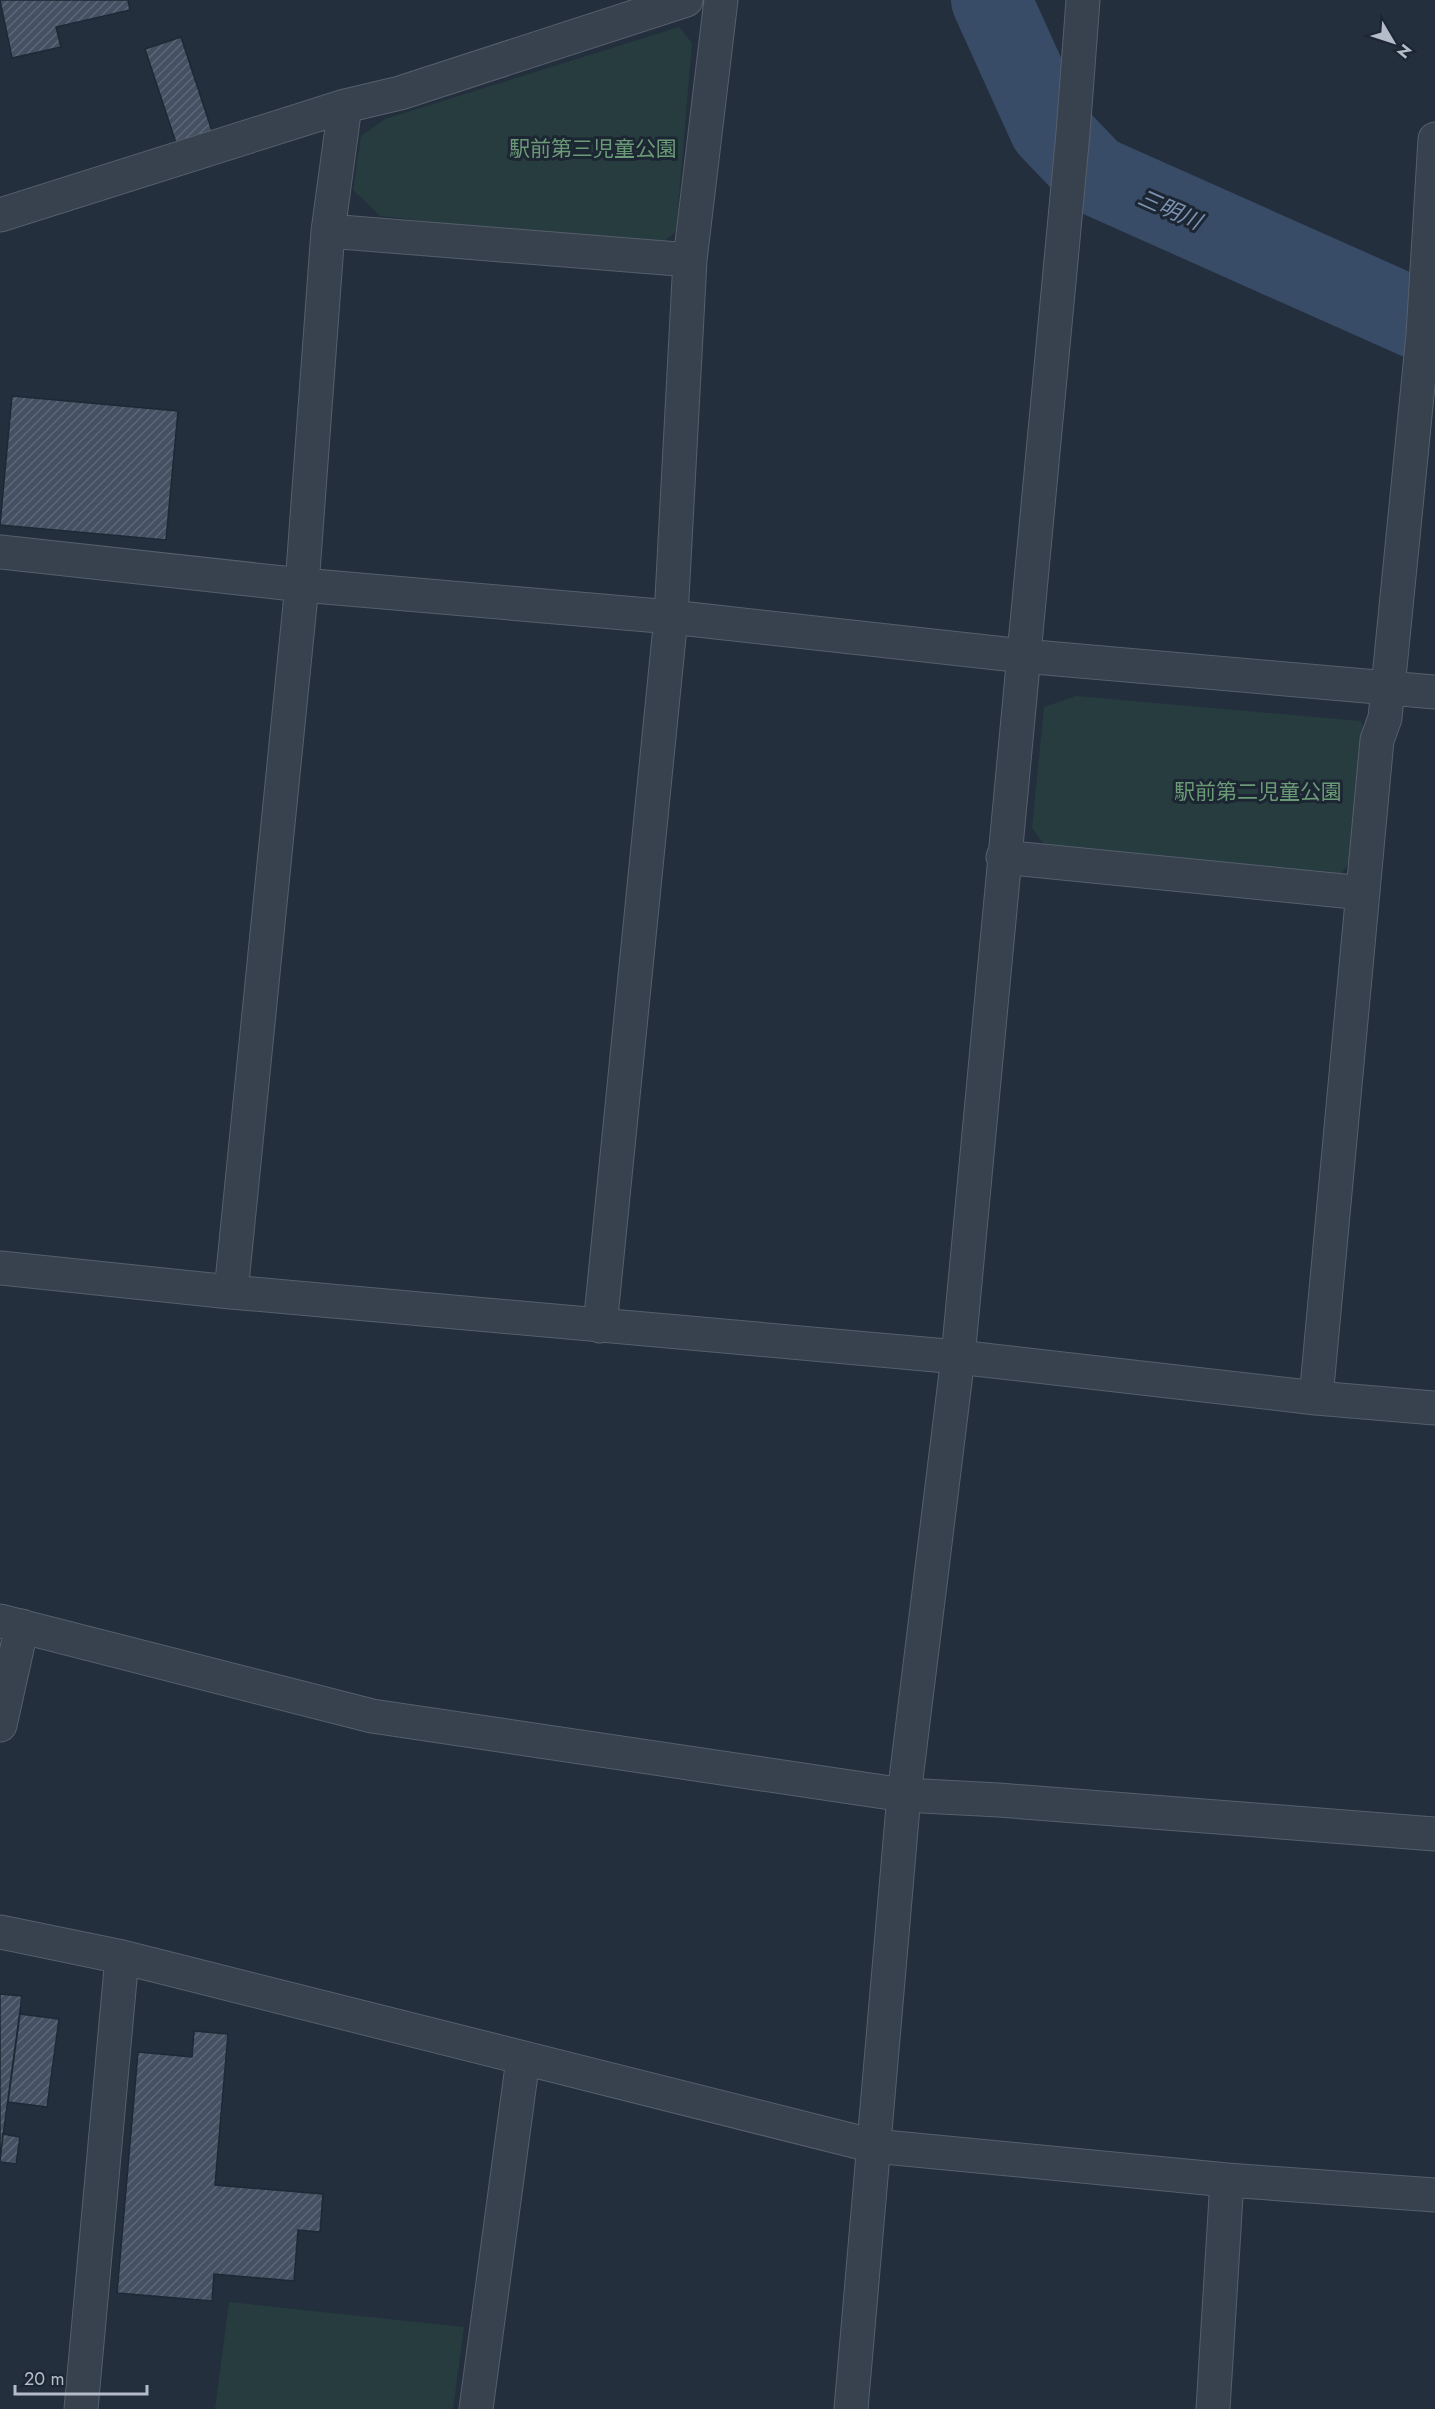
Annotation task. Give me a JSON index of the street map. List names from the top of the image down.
{
  "water": ["三明川"],
  "parks": ["駅前第三児童公園", "駅前第二児童公園"],
  "scale_bar": "20 m",
  "north": "bottom right"
}
